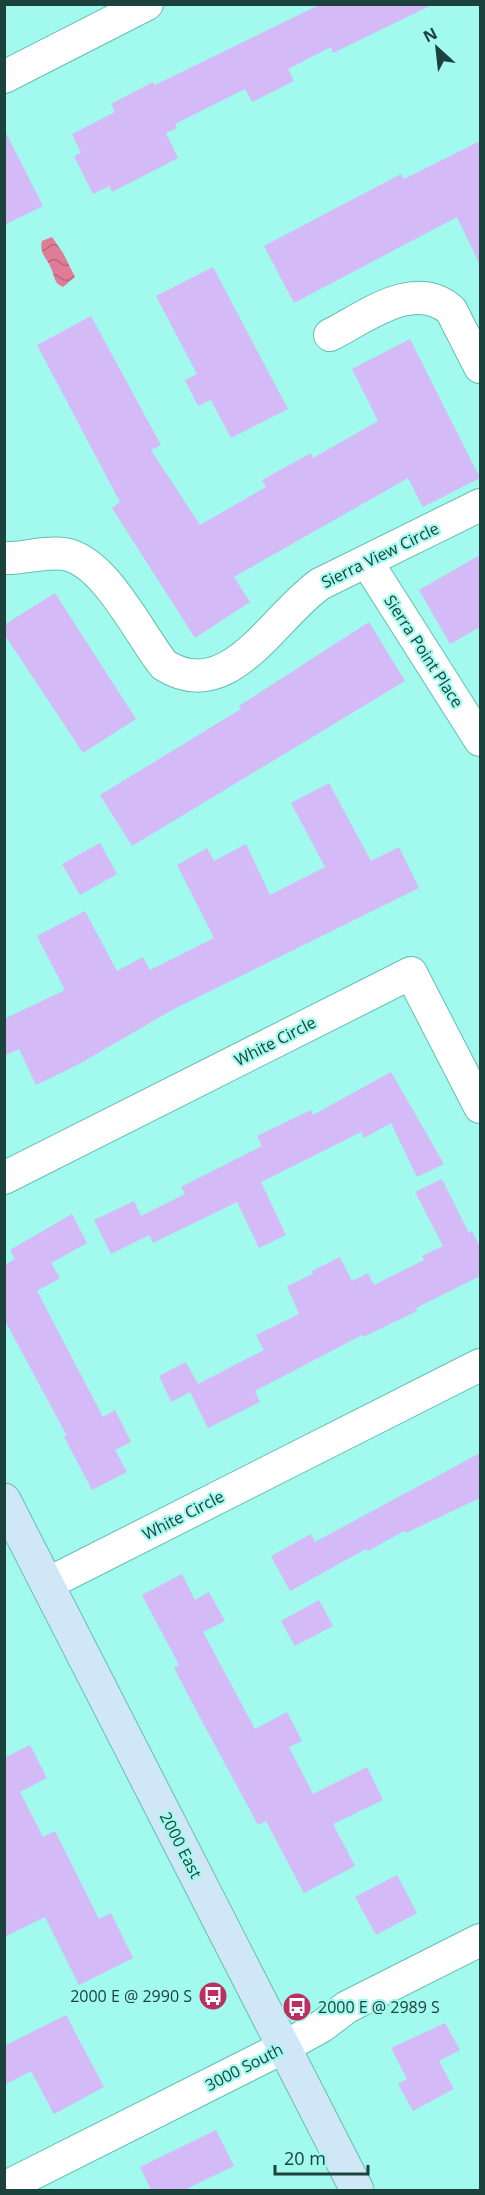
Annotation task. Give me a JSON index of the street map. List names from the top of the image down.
{
  "streets": {
    "street": [
      "Sierra View Circle",
      "Sierra Point Place",
      "White Circle",
      "2000 East",
      "3000 South"
    ]
  },
  "crossings": [
    ["Sierra View Circle", "Sierra Point Place"],
    ["White Circle", "2000 East"],
    ["2000 East", "3000 South"]
  ],
  "places": {
    "bus stop": ["2000 E @ 2990 S", "2000 E @ 2989 S"]
  },
  "scale_bar": "20 m",
  "north": "top left"
}
